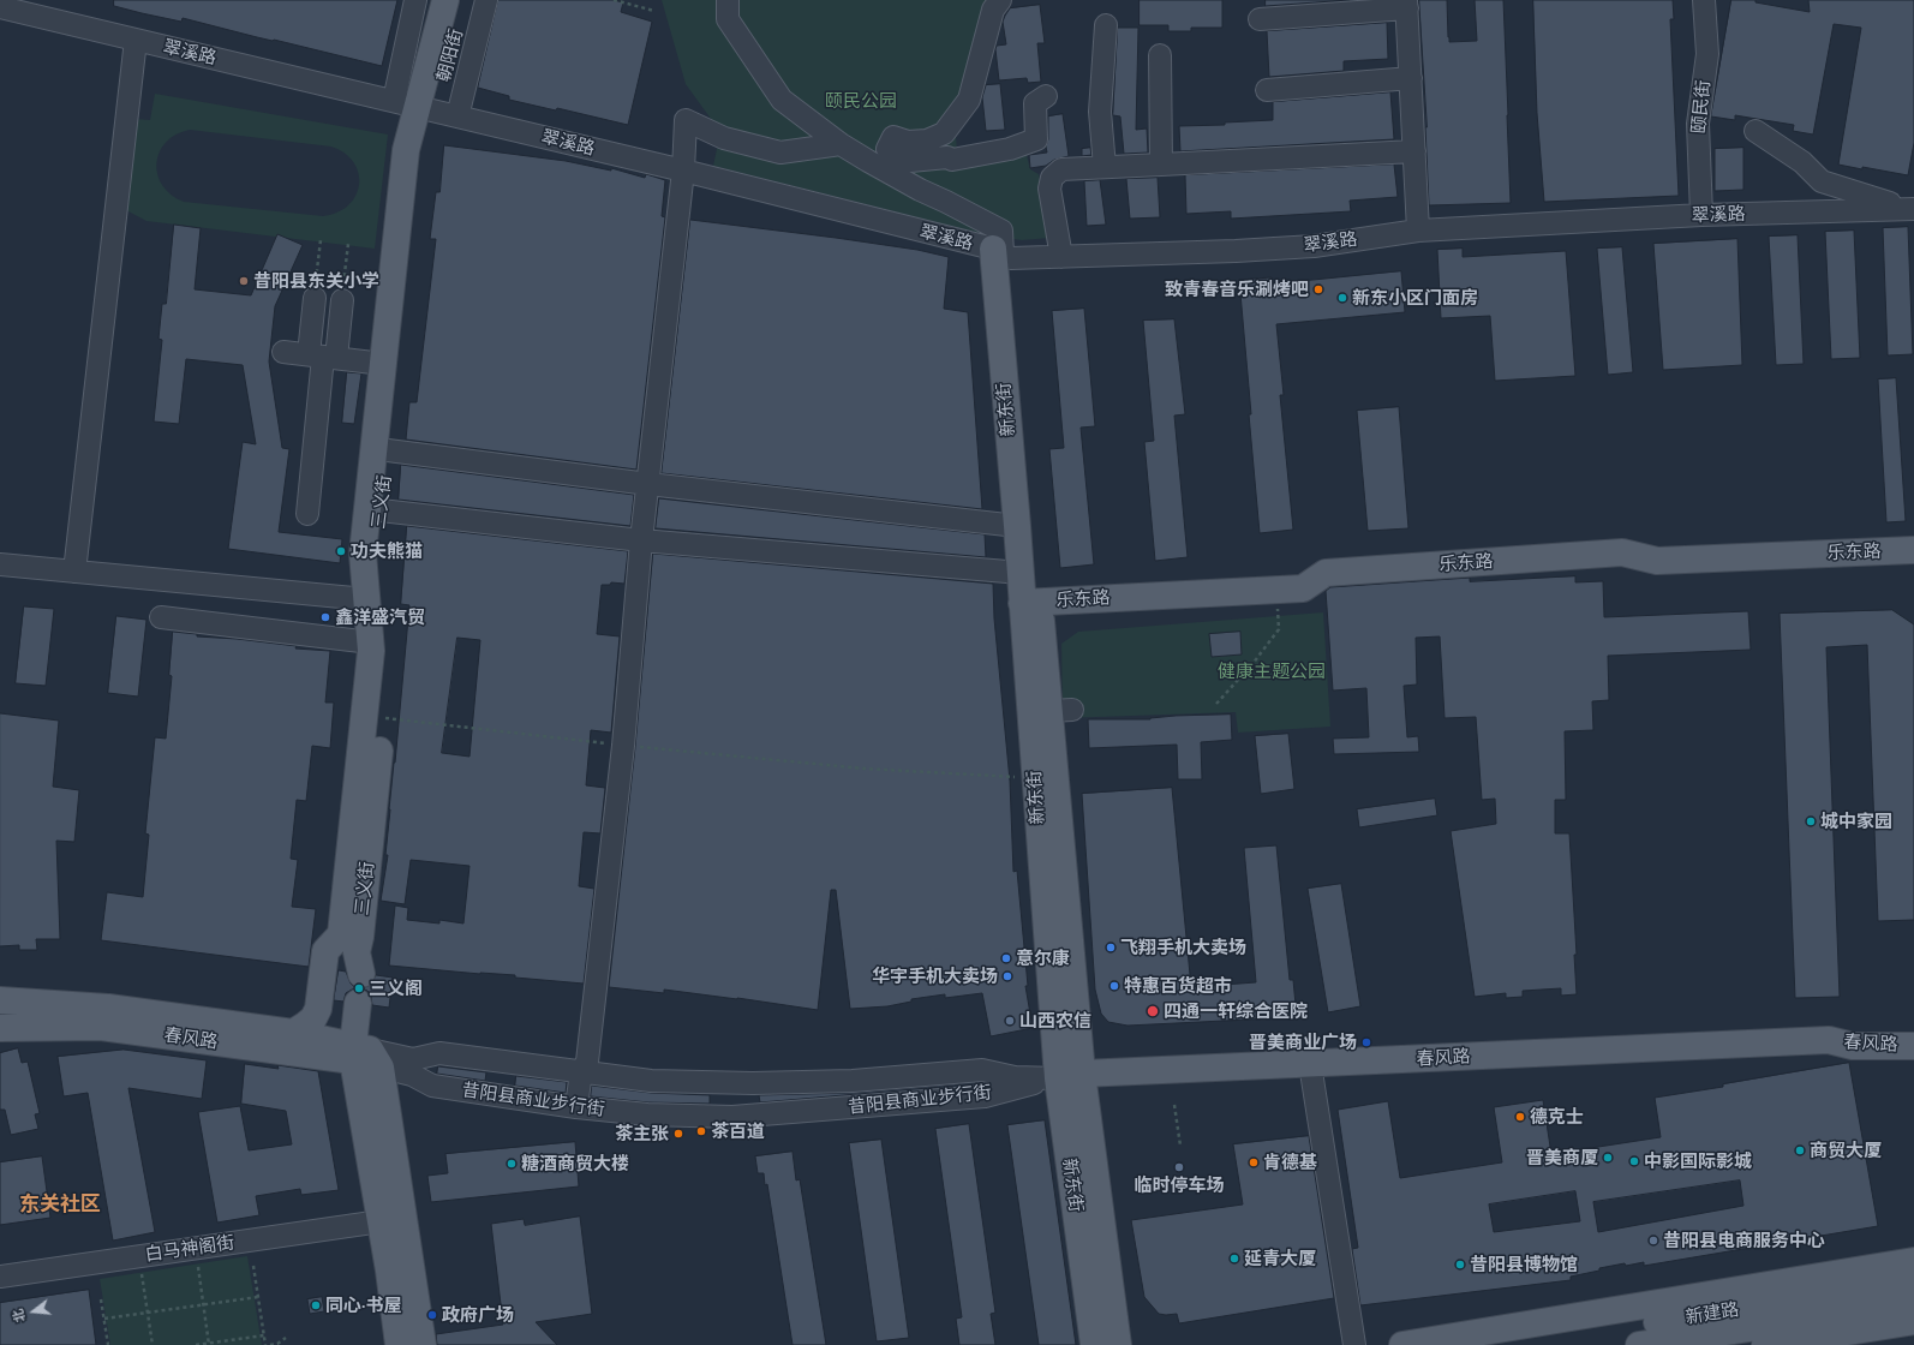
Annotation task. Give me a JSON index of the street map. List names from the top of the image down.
{
  "streets": {
    "main road": [
      "朝阳街",
      "新东街",
      "三义街",
      "乐东路",
      "春风路",
      "新建路"
    ],
    "street": [
      "翠溪路",
      "颐民街",
      "昔阳县商业步行街",
      "白马神阁街"
    ]
  },
  "crossings": [
    ["翠溪路", "朝阳街"],
    ["翠溪路", "颐民街"],
    ["翠溪路", "新东街"],
    ["翠溪路", "三义街"],
    ["朝阳街", "三义街"],
    ["新东街", "乐东路"],
    ["新东街", "春风路"],
    ["新东街", "昔阳县商业步行街"],
    ["三义街", "春风路"],
    ["春风路", "昔阳县商业步行街"]
  ],
  "districts": ["东关社区"],
  "parks": ["颐民公园", "健康主题公园"],
  "places": [
    "昔阳县东关小学",
    "致青春音乐涮烤吧",
    "新东小区门面房",
    "功夫熊猫",
    "鑫洋盛汽贸",
    "城中家园",
    "飞翔手机大卖场",
    "意尔康",
    "华宇手机大卖场",
    "特惠百货超市",
    "三义阁",
    "四通一轩综合医院",
    "山西农信",
    "晋美商业广场",
    "德克士",
    "茶百道",
    "茶主张",
    "商贸大厦",
    "晋美商厦",
    "中影国际影城",
    "肯德基",
    "糖酒商贸大楼",
    "临时停车场",
    "昔阳县电商服务中心",
    "延青大厦",
    "昔阳县博物馆",
    "同心·书屋",
    "政府广场"
  ],
  "north": "left"
}
